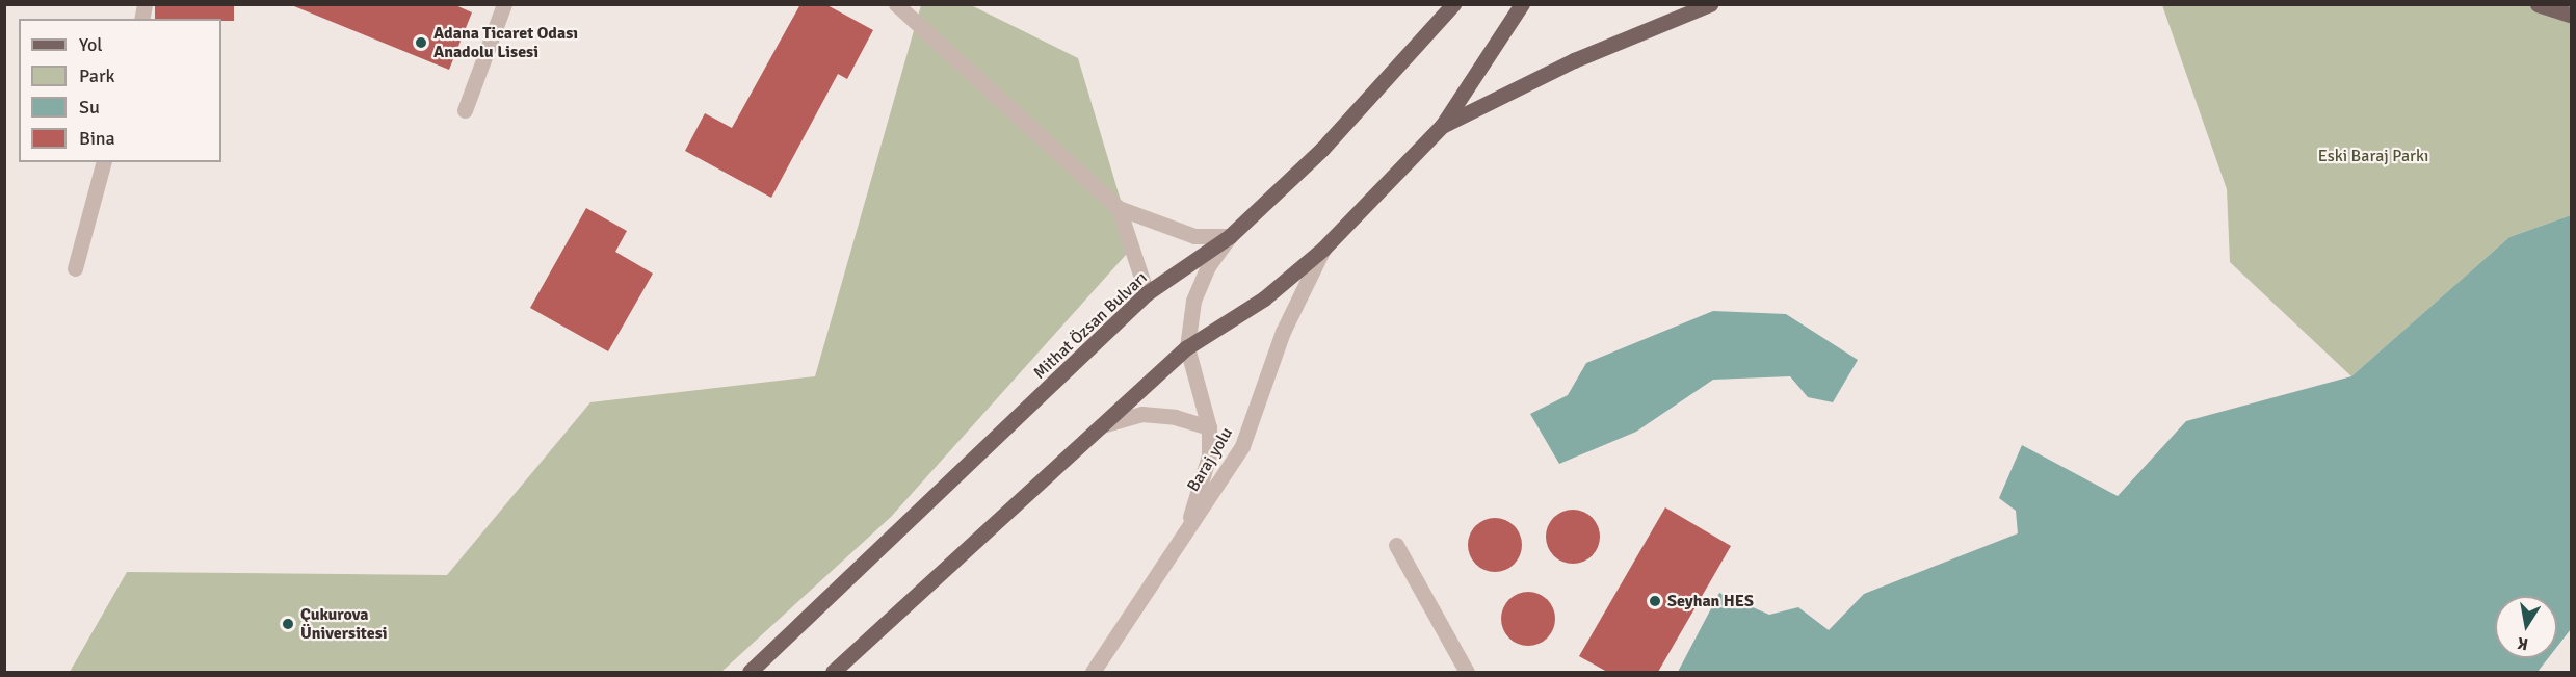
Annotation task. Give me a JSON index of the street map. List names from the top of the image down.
{
  "streets": {
    "main road": ["Mithat Özsan Bulvarı"],
    "street": ["Baraj yolu"]
  },
  "parks": ["Eski Baraj Parkı"],
  "places": ["Adana Ticaret Odası Anadolu Lisesi", "Seyhan HES", "Çukurova Üniversitesi"],
  "legend": [
    "Yol",
    "Park",
    "Su",
    "Bina"
  ],
  "north": "bottom"
}
